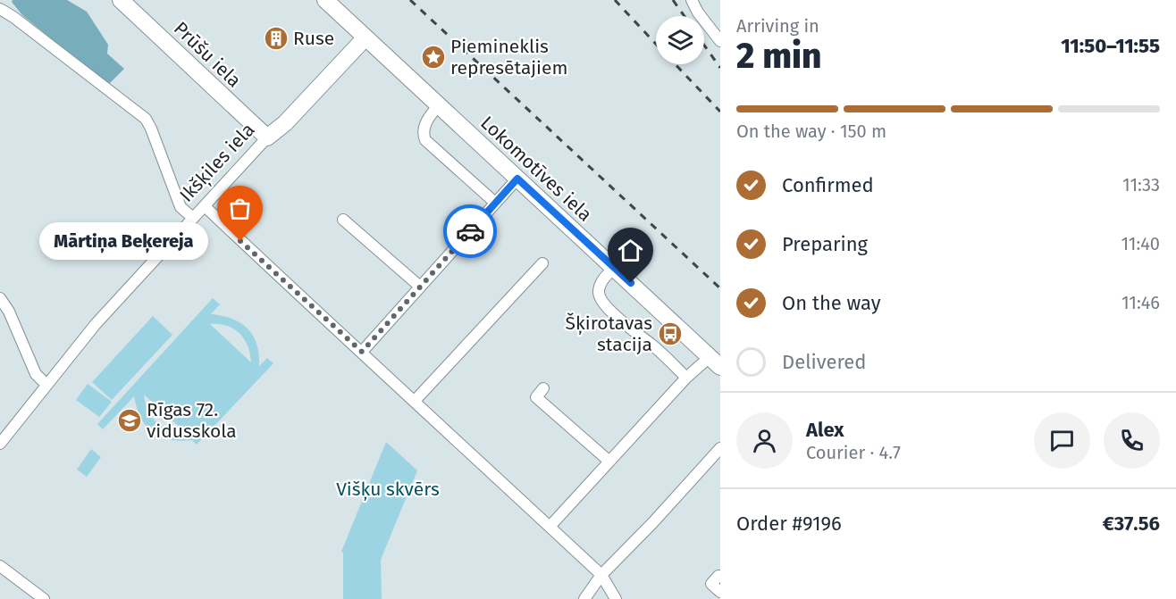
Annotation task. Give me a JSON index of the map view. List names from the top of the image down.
{
  "streets": {
    "street": ["Prūšu iela", "Ikšķiles iela", "Lokomotīves iela"]
  },
  "crossings": [
    ["Prūšu iela", "Ikšķiles iela"],
    ["Ikšķiles iela", "Lokomotīves iela"]
  ],
  "parks": ["Višķu skvērs"],
  "places": {
    "building": ["Ruse"],
    "place": ["Piemineklis represētajiem"],
    "other": ["Mārtiņa Beķereja"],
    "bus stop": ["Šķirotavas stacija"],
    "school or university": ["Rīgas 72. vidusskola"]
  },
  "page": {
    "heading": ["2 min", "Arriving in", "11:50–11:55"],
    "panel": [
      "Alex",
      "Courier · 4.7",
      "Order #9196",
      "€37.56"
    ],
    "bar": "On the way · 150 m",
    "list": [
      ["Confirmed", "11:33"],
      ["Preparing", "11:40"],
      ["On the way", "11:46"],
      "Delivered"
    ],
    "bubble": "Mārtiņa Beķereja"
  }
}
